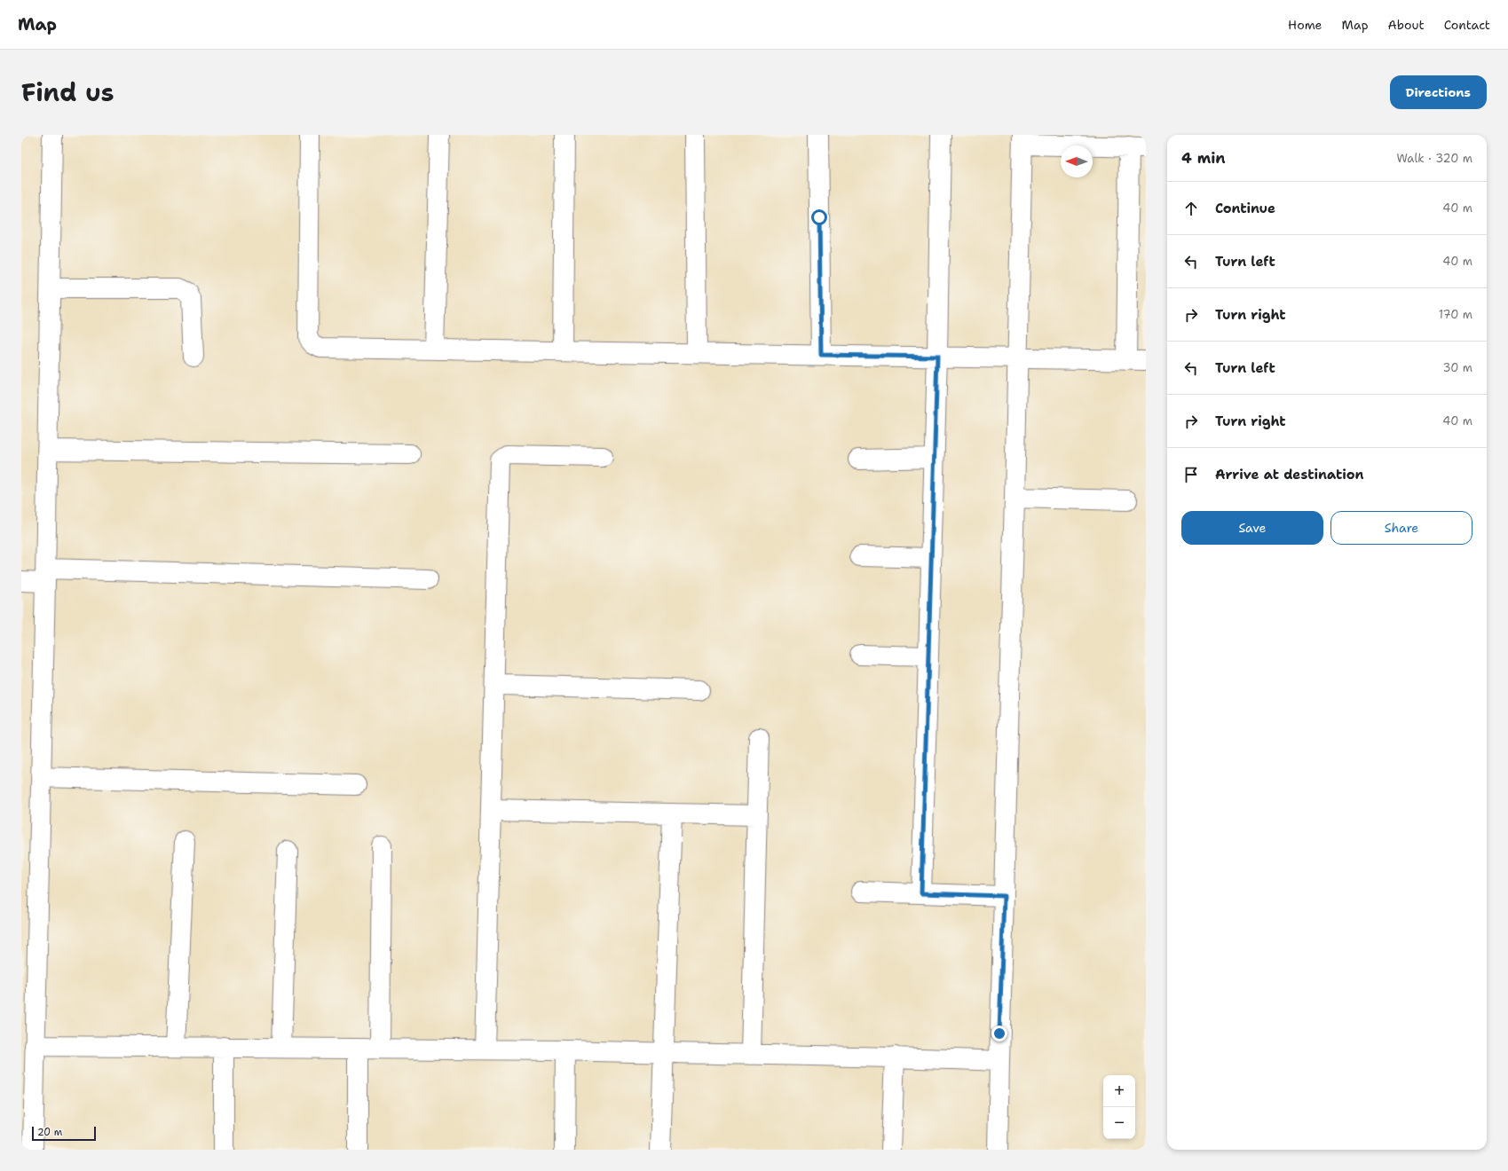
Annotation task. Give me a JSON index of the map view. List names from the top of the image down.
{
  "scale_bar": "20 m",
  "north": "left",
  "page": {
    "header": "Map",
    "nav": [
      "Home",
      "Map",
      "About",
      "Contact"
    ],
    "title": "Find us",
    "buttons": [
      "Directions",
      ["Save", "Share"]
    ],
    "heading": ["4 min", "Walk · 320 m"],
    "list": [
      ["Continue", "40 m"],
      ["Turn left", "40 m"],
      ["Turn right", "170 m"],
      ["Turn left", "30 m"],
      ["Turn right", "40 m"],
      "Arrive at destination"
    ],
    "map_buttons": ["+", "−"],
    "scale": "20 m"
  }
}
